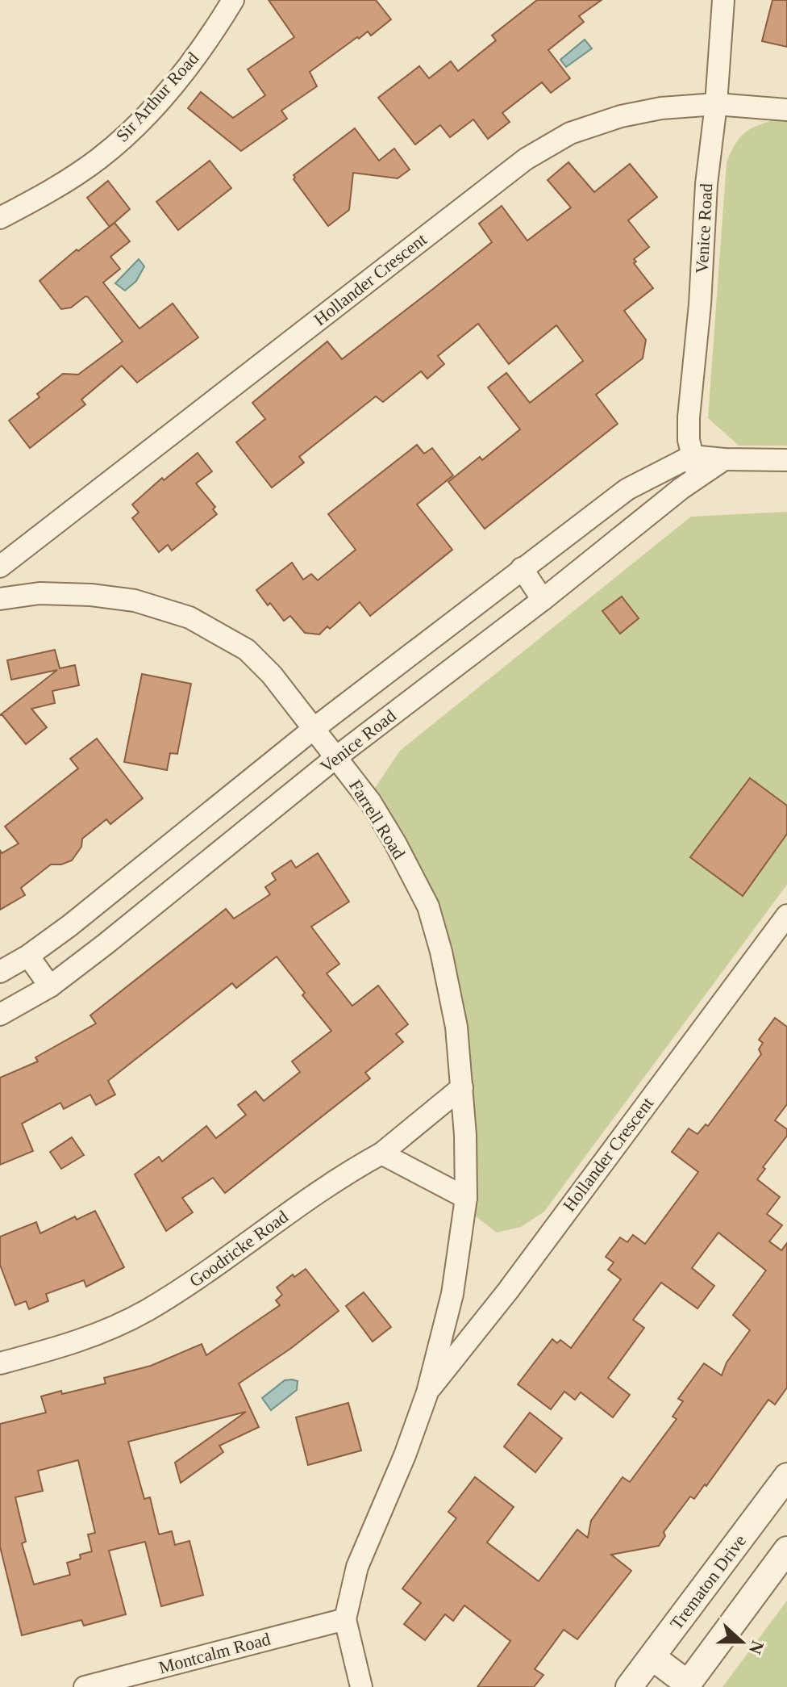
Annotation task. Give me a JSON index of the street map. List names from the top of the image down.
{
  "streets": {
    "street": [
      "Sir Arthur Road",
      "Venice Road",
      "Hollander Crescent",
      "Farrell Road",
      "Goodricke Road",
      "Trematon Drive",
      "Montcalm Road"
    ]
  },
  "crossings": [
    ["Venice Road", "Hollander Crescent"],
    ["Venice Road", "Farrell Road"],
    ["Hollander Crescent", "Farrell Road"],
    ["Hollander Crescent", "Montcalm Road"],
    ["Farrell Road", "Goodricke Road"]
  ],
  "north": "right"
}
